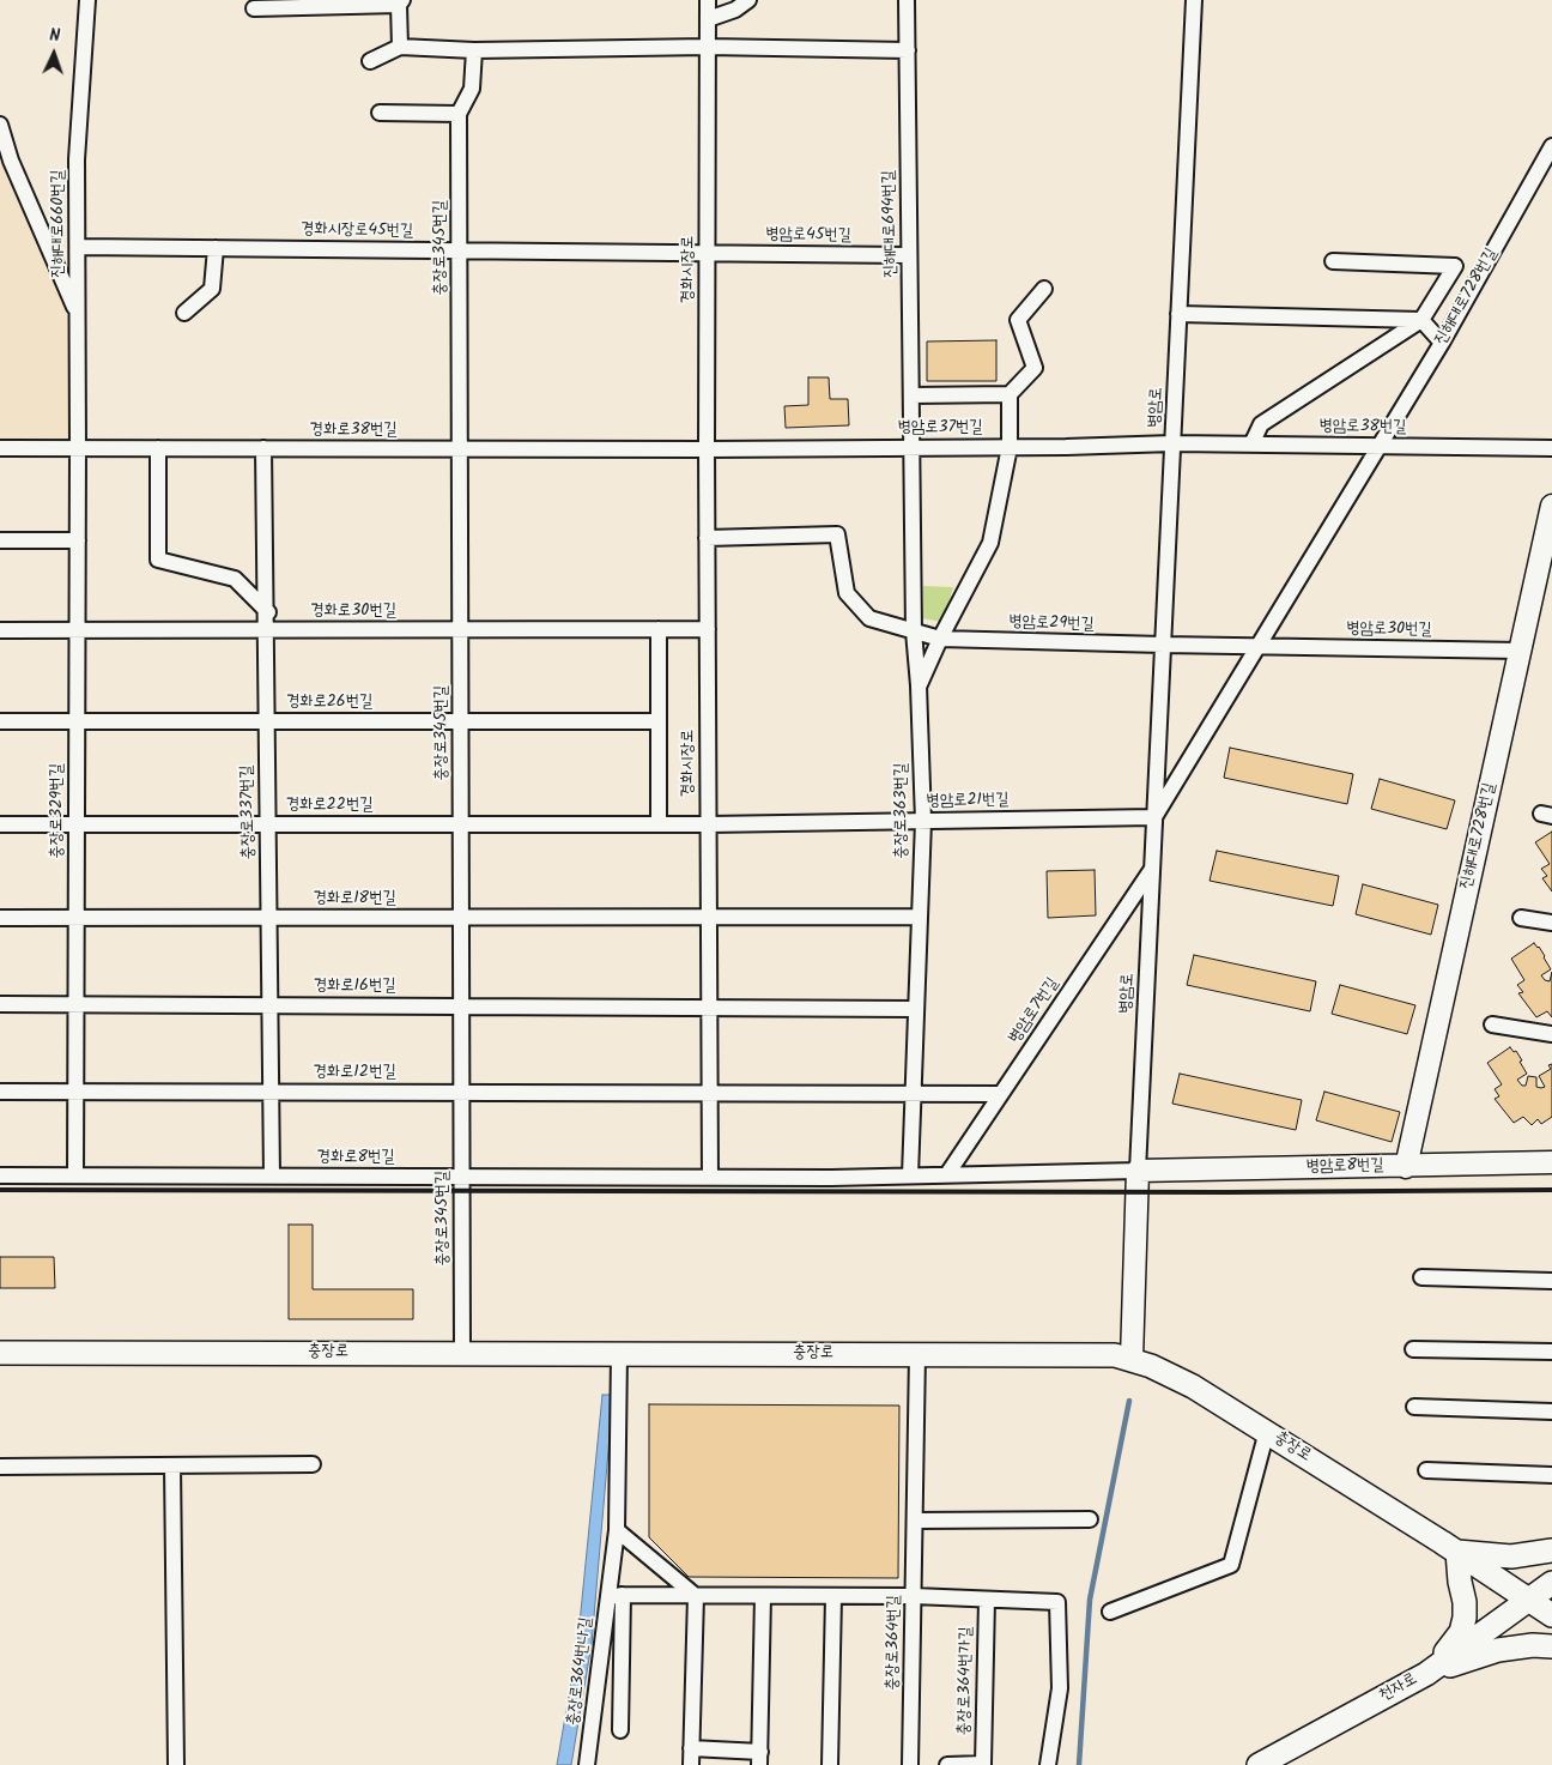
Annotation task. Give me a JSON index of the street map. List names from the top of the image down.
{
  "streets": {
    "main road": ["충장로", "천자로"],
    "street": [
      "진해대로660번길",
      "진해대로694번길",
      "경화시장로45번길",
      "병암로45번길",
      "충장로345번길",
      "경화시장로",
      "진해대로728번길",
      "병암로",
      "병암로38번길",
      "병암로37번길",
      "경화로38번길",
      "경화로30번길",
      "병암로29번길",
      "병암로30번길",
      "경화로26번길",
      "병암로21번길",
      "경화로22번길",
      "충장로329번길",
      "충장로363번길",
      "충장로337번길",
      "경화로18번길",
      "경화로16번길",
      "병암로7번길",
      "경화로12번길",
      "경화로8번길",
      "병암로8번길",
      "충장로364번길",
      "충장로364번나길",
      "충장로364번가길"
    ]
  },
  "crossings": [
    ["진해대로660번길", "경화시장로45번길"],
    ["진해대로660번길", "경화로38번길"],
    ["진해대로660번길", "충장로329번길"],
    ["진해대로694번길", "병암로45번길"],
    ["진해대로694번길", "병암로37번길"],
    ["진해대로694번길", "충장로363번길"],
    ["경화시장로45번길", "병암로45번길"],
    ["경화시장로45번길", "충장로345번길"],
    ["경화시장로45번길", "경화시장로"],
    ["병암로45번길", "경화시장로"],
    ["충장로345번길", "경화로38번길"],
    ["충장로345번길", "경화로30번길"],
    ["충장로345번길", "경화로26번길"],
    ["충장로345번길", "경화로22번길"],
    ["충장로345번길", "경화로18번길"],
    ["충장로345번길", "경화로16번길"],
    ["충장로345번길", "경화로12번길"],
    ["충장로345번길", "경화로8번길"],
    ["충장로345번길", "충장로"],
    ["경화시장로", "병암로37번길"],
    ["경화시장로", "경화로38번길"],
    ["경화시장로", "경화로30번길"],
    ["경화시장로", "병암로21번길"],
    ["경화시장로", "경화로22번길"],
    ["경화시장로", "경화로18번길"],
    ["경화시장로", "경화로16번길"],
    ["경화시장로", "경화로12번길"],
    ["경화시장로", "경화로8번길"],
    ["진해대로728번길", "병암로38번길"],
    ["진해대로728번길", "병암로30번길"],
    ["진해대로728번길", "병암로8번길"],
    ["병암로", "병암로38번길"],
    ["병암로", "병암로37번길"],
    ["병암로", "병암로29번길"],
    ["병암로", "병암로30번길"],
    ["병암로", "병암로21번길"],
    ["병암로", "병암로7번길"],
    ["병암로", "병암로8번길"],
    ["병암로38번길", "병암로37번길"],
    ["병암로37번길", "경화로38번길"],
    ["병암로37번길", "충장로363번길"],
    ["경화로38번길", "충장로329번길"],
    ["경화로38번길", "충장로337번길"],
    ["경화로30번길", "충장로329번길"],
    ["경화로30번길", "충장로337번길"],
    ["병암로29번길", "병암로30번길"],
    ["경화로26번길", "충장로329번길"],
    ["경화로26번길", "충장로337번길"],
    ["병암로21번길", "경화로22번길"],
    ["병암로21번길", "충장로363번길"],
    ["경화로22번길", "충장로329번길"],
    ["경화로22번길", "충장로337번길"],
    ["충장로329번길", "경화로18번길"],
    ["충장로329번길", "경화로16번길"],
    ["충장로329번길", "경화로12번길"],
    ["충장로329번길", "경화로8번길"],
    ["충장로337번길", "경화로18번길"],
    ["충장로337번길", "경화로16번길"],
    ["충장로337번길", "경화로12번길"],
    ["충장로337번길", "경화로8번길"],
    ["충장로", "충장로364번길"],
    ["충장로", "천자로"]
  ],
  "north": "top"
}
